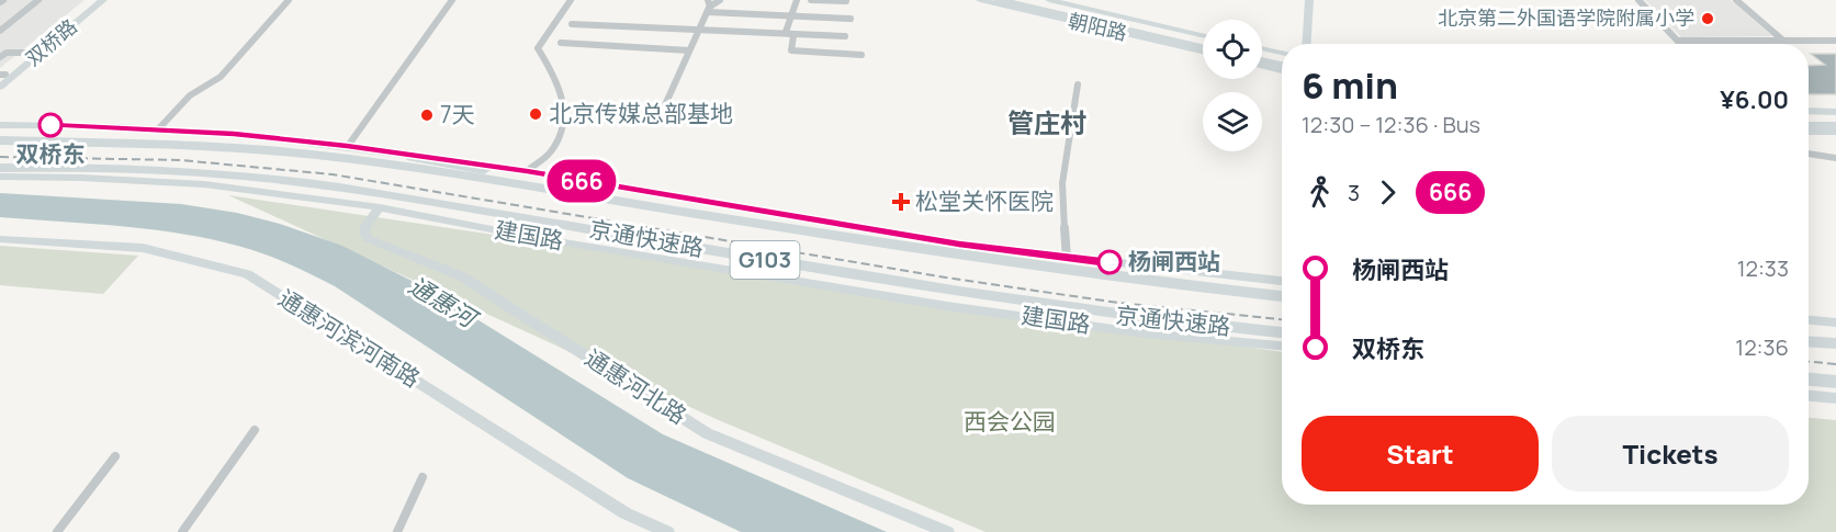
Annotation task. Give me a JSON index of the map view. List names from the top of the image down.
{
  "streets": {
    "highway": ["朝阳路", "京通快速路", "G103"],
    "main road": [
      "双桥路",
      "建国路",
      "通惠河滨河南路",
      "通惠河北路"
    ]
  },
  "crossings": [
    ["建国路", "通惠河北路"]
  ],
  "districts": ["管庄村"],
  "water": ["通惠河"],
  "parks": ["西会公园"],
  "places": {
    "other": [
      "北京第二外国语学院附属小学",
      "北京传媒总部基地",
      "7天",
      "双桥东",
      "杨闸西站"
    ],
    "health": ["松堂关怀医院"]
  },
  "lines": ["bus line 666"],
  "page": {
    "on_map": "666",
    "heading": ["6 min", "12:30 – 12:36 · Bus", "¥6.00"],
    "legs": ["3", "666"],
    "list": [
      {
        "name": "杨闸西站",
        "value": "12:33"
      },
      {
        "name": "双桥东",
        "value": "12:36"
      }
    ],
    "buttons": ["Start", "Tickets"]
  }
}
